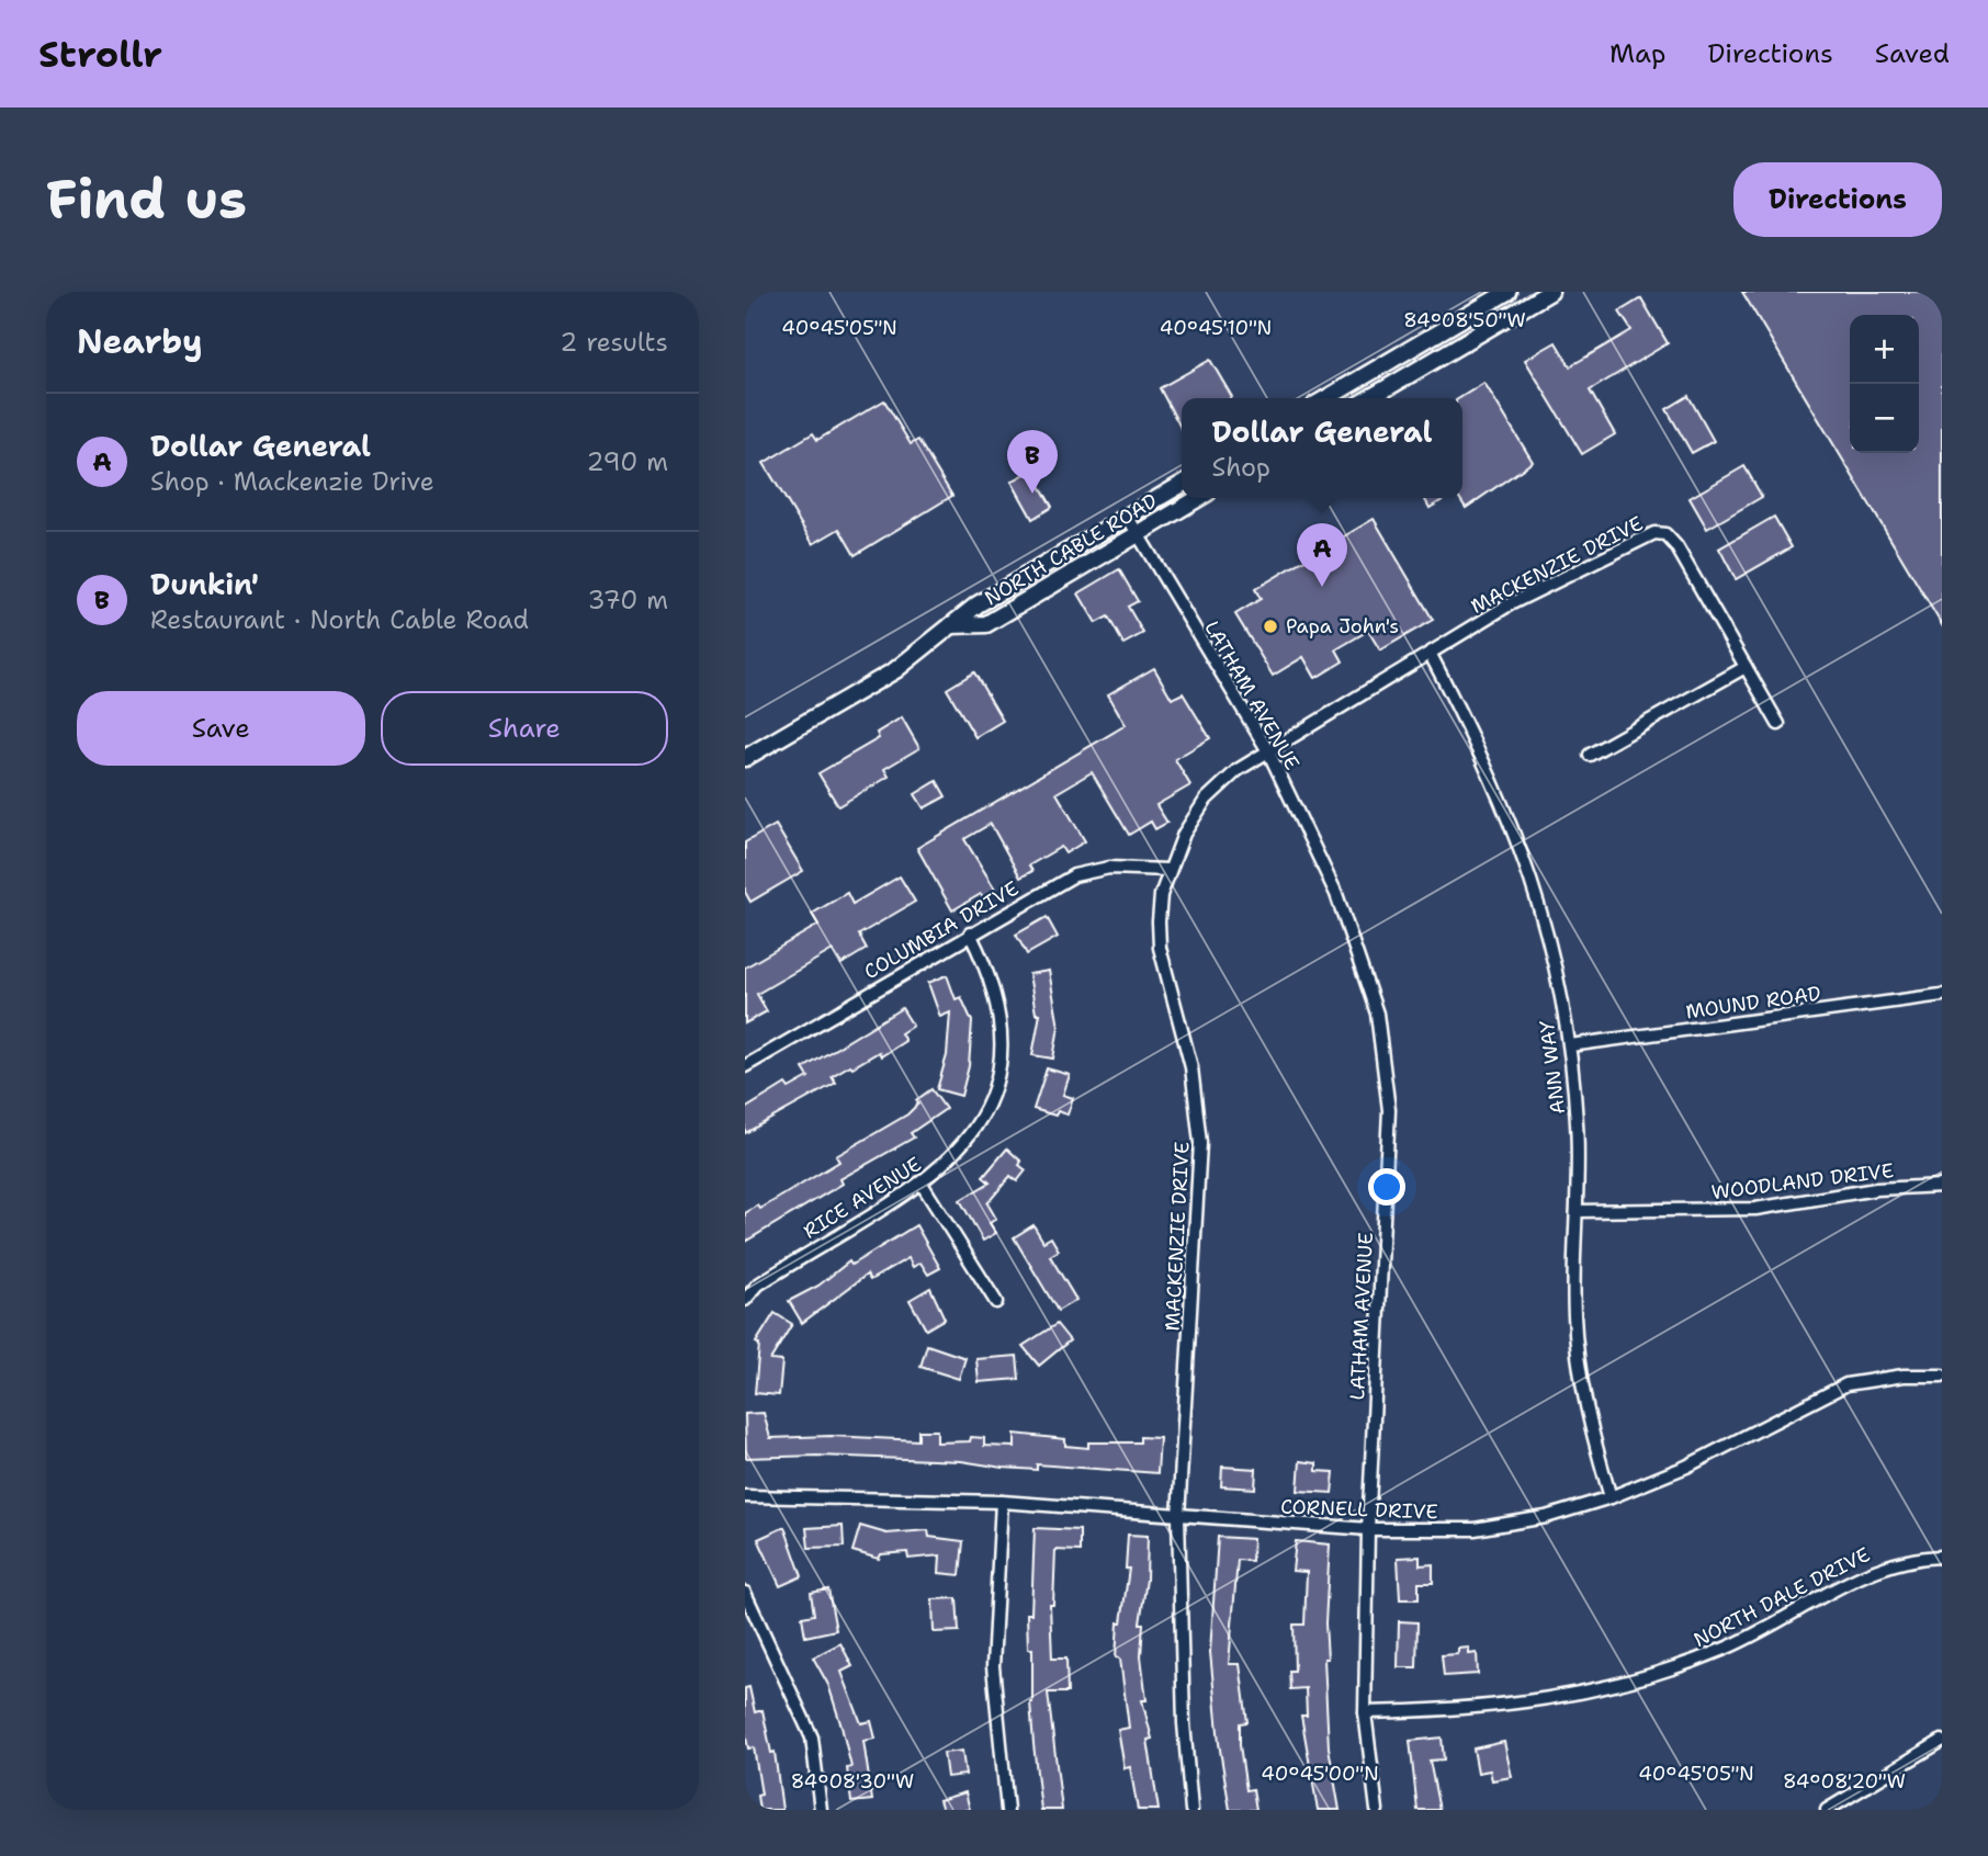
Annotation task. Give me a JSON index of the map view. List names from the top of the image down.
{
  "streets": {
    "street": [
      "NORTH CABLE ROAD",
      "MACKENZIE DRIVE",
      "LATHAM AVENUE",
      "COLUMBIA DRIVE",
      "MOUND ROAD",
      "ANN WAY",
      "WOODLAND DRIVE",
      "RICE AVENUE",
      "CORNELL DRIVE",
      "NORTH DALE DRIVE"
    ]
  },
  "crossings": [
    ["NORTH CABLE ROAD", "LATHAM AVENUE"],
    ["MACKENZIE DRIVE", "LATHAM AVENUE"],
    ["MACKENZIE DRIVE", "COLUMBIA DRIVE"],
    ["MACKENZIE DRIVE", "ANN WAY"],
    ["MACKENZIE DRIVE", "CORNELL DRIVE"],
    ["LATHAM AVENUE", "CORNELL DRIVE"],
    ["LATHAM AVENUE", "NORTH DALE DRIVE"],
    ["COLUMBIA DRIVE", "RICE AVENUE"],
    ["MOUND ROAD", "ANN WAY"],
    ["ANN WAY", "WOODLAND DRIVE"],
    ["ANN WAY", "CORNELL DRIVE"]
  ],
  "places": ["Papa John's"],
  "page": {
    "header": "Strollr",
    "nav": ["Map", "Directions", "Saved"],
    "buttons": [
      "Directions",
      ["Save", "Share"]
    ],
    "title": "Find us",
    "heading": ["Nearby", "2 results"],
    "map_buttons": ["+", "−"],
    "list": [
      {
        "mark": "A",
        "name": "Dollar General",
        "note": "Shop · Mackenzie Drive",
        "value": "290 m"
      },
      {
        "mark": "B",
        "name": "Dunkin'",
        "note": "Restaurant · North Cable Road",
        "value": "370 m"
      }
    ],
    "popup": ["Dollar General", "Shop"],
    "pins": ["B", "A"]
  },
  "coordinates": [
    "84°08'50\"W",
    "40°45'05\"N",
    "40°45'10\"N",
    "40°45'00\"N",
    "84°08'30\"W",
    "84°08'20\"W"
  ]
}
